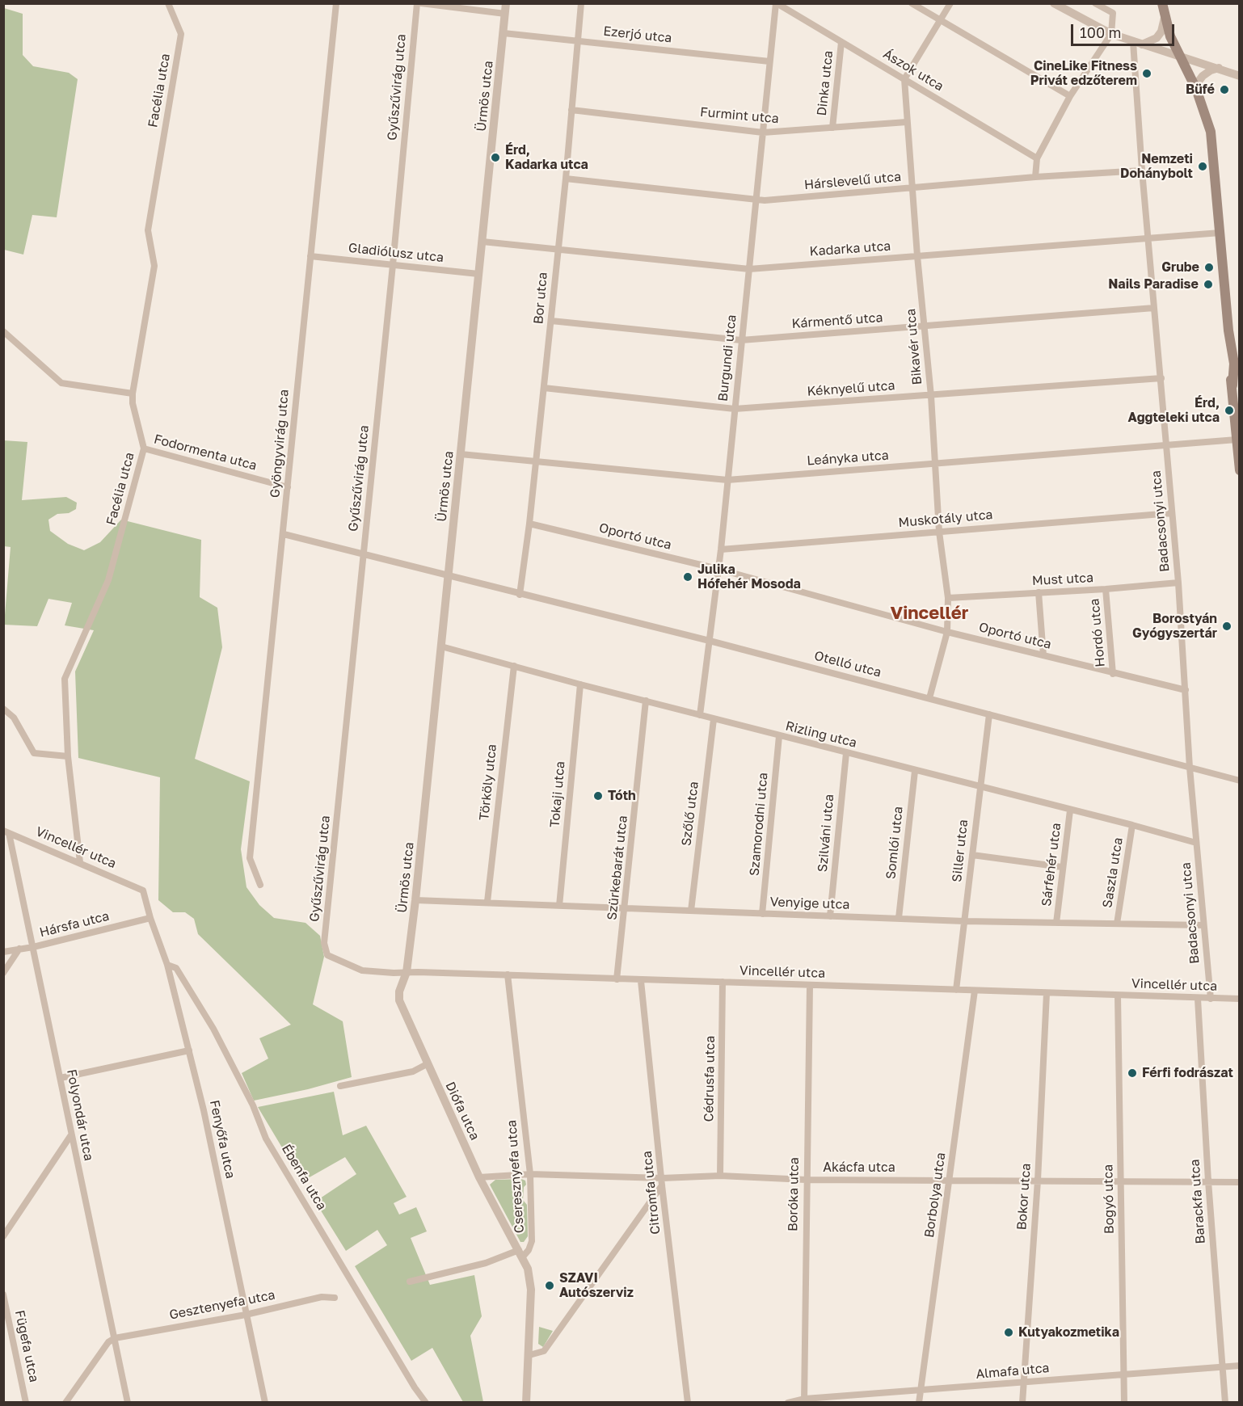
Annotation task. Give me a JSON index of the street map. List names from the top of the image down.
{
  "streets": {
    "street": [
      "Ezerjó utca",
      "Ászok utca",
      "Dinka utca",
      "Gyűszűvirág utca",
      "Facélia utca",
      "Ürmös utca",
      "Furmint utca",
      "Hárslevelű utca",
      "Kadarka utca",
      "Gladiólusz utca",
      "Bor utca",
      "Kármentő utca",
      "Bikavér utca",
      "Burgundi utca",
      "Kéknyelű utca",
      "Gyöngyvirág utca",
      "Fodormenta utca",
      "Leányka utca",
      "Muskotály utca",
      "Badacsonyi utca",
      "Oportó utca",
      "Must utca",
      "Hordó utca",
      "Otelló utca",
      "Rizling utca",
      "Törköly utca",
      "Tokaji utca",
      "Szőlő utca",
      "Szamorodni utca",
      "Szilváni utca",
      "Somlói utca",
      "Vincellér utca",
      "Siller utca",
      "Sárfehér utca",
      "Szürkebarát utca",
      "Saszla utca",
      "Venyige utca",
      "Hársfa utca",
      "Cédrusfa utca",
      "Diófa utca",
      "Folyondár utca",
      "Fenyőfa utca",
      "Akácfa utca",
      "Cseresznyefa utca",
      "Ébenfa utca",
      "Citromfa utca",
      "Boróka utca",
      "Borbolya utca",
      "Bokor utca",
      "Bogyó utca",
      "Barackfa utca",
      "Gesztenyefa utca",
      "Fügefa utca",
      "Almafa utca"
    ]
  },
  "crossings": [
    ["Ezerjó utca", "Ürmös utca"],
    ["Ezerjó utca", "Bor utca"],
    ["Ezerjó utca", "Burgundi utca"],
    ["Ászok utca", "Dinka utca"],
    ["Ászok utca", "Bikavér utca"],
    ["Ászok utca", "Burgundi utca"],
    ["Dinka utca", "Furmint utca"],
    ["Gyűszűvirág utca", "Gladiólusz utca"],
    ["Gyűszűvirág utca", "Otelló utca"],
    ["Gyűszűvirág utca", "Vincellér utca"],
    ["Facélia utca", "Fodormenta utca"],
    ["Facélia utca", "Vincellér utca"],
    ["Ürmös utca", "Kadarka utca"],
    ["Ürmös utca", "Gladiólusz utca"],
    ["Ürmös utca", "Leányka utca"],
    ["Ürmös utca", "Otelló utca"],
    ["Ürmös utca", "Rizling utca"],
    ["Ürmös utca", "Vincellér utca"],
    ["Ürmös utca", "Venyige utca"],
    ["Ürmös utca", "Diófa utca"],
    ["Furmint utca", "Bor utca"],
    ["Furmint utca", "Bikavér utca"],
    ["Furmint utca", "Burgundi utca"],
    ["Hárslevelű utca", "Bor utca"],
    ["Hárslevelű utca", "Bikavér utca"],
    ["Hárslevelű utca", "Burgundi utca"],
    ["Hárslevelű utca", "Badacsonyi utca"],
    ["Kadarka utca", "Bor utca"],
    ["Kadarka utca", "Bikavér utca"],
    ["Kadarka utca", "Burgundi utca"],
    ["Kadarka utca", "Badacsonyi utca"],
    ["Gladiólusz utca", "Gyöngyvirág utca"],
    ["Bor utca", "Kármentő utca"],
    ["Bor utca", "Kéknyelű utca"],
    ["Bor utca", "Leányka utca"],
    ["Bor utca", "Oportó utca"],
    ["Bor utca", "Otelló utca"],
    ["Kármentő utca", "Bikavér utca"],
    ["Kármentő utca", "Burgundi utca"],
    ["Kármentő utca", "Badacsonyi utca"],
    ["Bikavér utca", "Kéknyelű utca"],
    ["Bikavér utca", "Leányka utca"],
    ["Bikavér utca", "Muskotály utca"],
    ["Bikavér utca", "Oportó utca"],
    ["Bikavér utca", "Must utca"],
    ["Bikavér utca", "Otelló utca"],
    ["Burgundi utca", "Kéknyelű utca"],
    ["Burgundi utca", "Leányka utca"],
    ["Burgundi utca", "Muskotály utca"],
    ["Burgundi utca", "Oportó utca"],
    ["Burgundi utca", "Otelló utca"],
    ["Burgundi utca", "Rizling utca"],
    ["Kéknyelű utca", "Badacsonyi utca"],
    ["Gyöngyvirág utca", "Fodormenta utca"],
    ["Gyöngyvirág utca", "Otelló utca"],
    ["Leányka utca", "Badacsonyi utca"],
    ["Muskotály utca", "Badacsonyi utca"],
    ["Badacsonyi utca", "Oportó utca"],
    ["Badacsonyi utca", "Must utca"],
    ["Badacsonyi utca", "Otelló utca"],
    ["Badacsonyi utca", "Rizling utca"],
    ["Badacsonyi utca", "Vincellér utca"],
    ["Badacsonyi utca", "Venyige utca"],
    ["Oportó utca", "Hordó utca"],
    ["Must utca", "Hordó utca"],
    ["Otelló utca", "Siller utca"],
    ["Rizling utca", "Törköly utca"],
    ["Rizling utca", "Tokaji utca"],
    ["Rizling utca", "Szőlő utca"],
    ["Rizling utca", "Szamorodni utca"],
    ["Rizling utca", "Szilváni utca"],
    ["Rizling utca", "Somlói utca"],
    ["Rizling utca", "Siller utca"],
    ["Rizling utca", "Sárfehér utca"],
    ["Rizling utca", "Szürkebarát utca"],
    ["Rizling utca", "Saszla utca"],
    ["Törköly utca", "Venyige utca"],
    ["Tokaji utca", "Venyige utca"],
    ["Szőlő utca", "Venyige utca"],
    ["Szamorodni utca", "Venyige utca"],
    ["Szilváni utca", "Venyige utca"],
    ["Somlói utca", "Venyige utca"],
    ["Vincellér utca", "Siller utca"],
    ["Vincellér utca", "Szürkebarát utca"],
    ["Vincellér utca", "Cédrusfa utca"],
    ["Vincellér utca", "Diófa utca"],
    ["Vincellér utca", "Folyondár utca"],
    ["Vincellér utca", "Fenyőfa utca"],
    ["Vincellér utca", "Cseresznyefa utca"],
    ["Vincellér utca", "Citromfa utca"],
    ["Vincellér utca", "Boróka utca"],
    ["Vincellér utca", "Borbolya utca"],
    ["Vincellér utca", "Bokor utca"],
    ["Vincellér utca", "Bogyó utca"],
    ["Vincellér utca", "Barackfa utca"],
    ["Siller utca", "Venyige utca"],
    ["Sárfehér utca", "Venyige utca"],
    ["Szürkebarát utca", "Venyige utca"],
    ["Saszla utca", "Venyige utca"],
    ["Hársfa utca", "Folyondár utca"],
    ["Hársfa utca", "Fenyőfa utca"],
    ["Cédrusfa utca", "Akácfa utca"],
    ["Diófa utca", "Akácfa utca"],
    ["Diófa utca", "Cseresznyefa utca"],
    ["Folyondár utca", "Gesztenyefa utca"],
    ["Fenyőfa utca", "Ébenfa utca"],
    ["Fenyőfa utca", "Gesztenyefa utca"],
    ["Akácfa utca", "Cseresznyefa utca"],
    ["Akácfa utca", "Citromfa utca"],
    ["Akácfa utca", "Boróka utca"],
    ["Akácfa utca", "Borbolya utca"],
    ["Akácfa utca", "Bokor utca"],
    ["Akácfa utca", "Bogyó utca"],
    ["Akácfa utca", "Barackfa utca"],
    ["Boróka utca", "Almafa utca"],
    ["Borbolya utca", "Almafa utca"],
    ["Bokor utca", "Almafa utca"],
    ["Bogyó utca", "Almafa utca"],
    ["Barackfa utca", "Almafa utca"]
  ],
  "districts": ["Vincellér"],
  "places": [
    "CineLike Fitness Privát edzőterem",
    "Büfé",
    "Érd, Kadarka utca",
    "Nemzeti Dohánybolt",
    "Grube",
    "Nails Paradise",
    "Érd, Aggteleki utca",
    "Julika Hófehér Mosoda",
    "Borostyán Gyógyszertár",
    "Tóth",
    "Férfi fodrászat",
    "SZAVI Autószerviz",
    "Kutyakozmetika"
  ],
  "scale_bar": "100 m"
}
